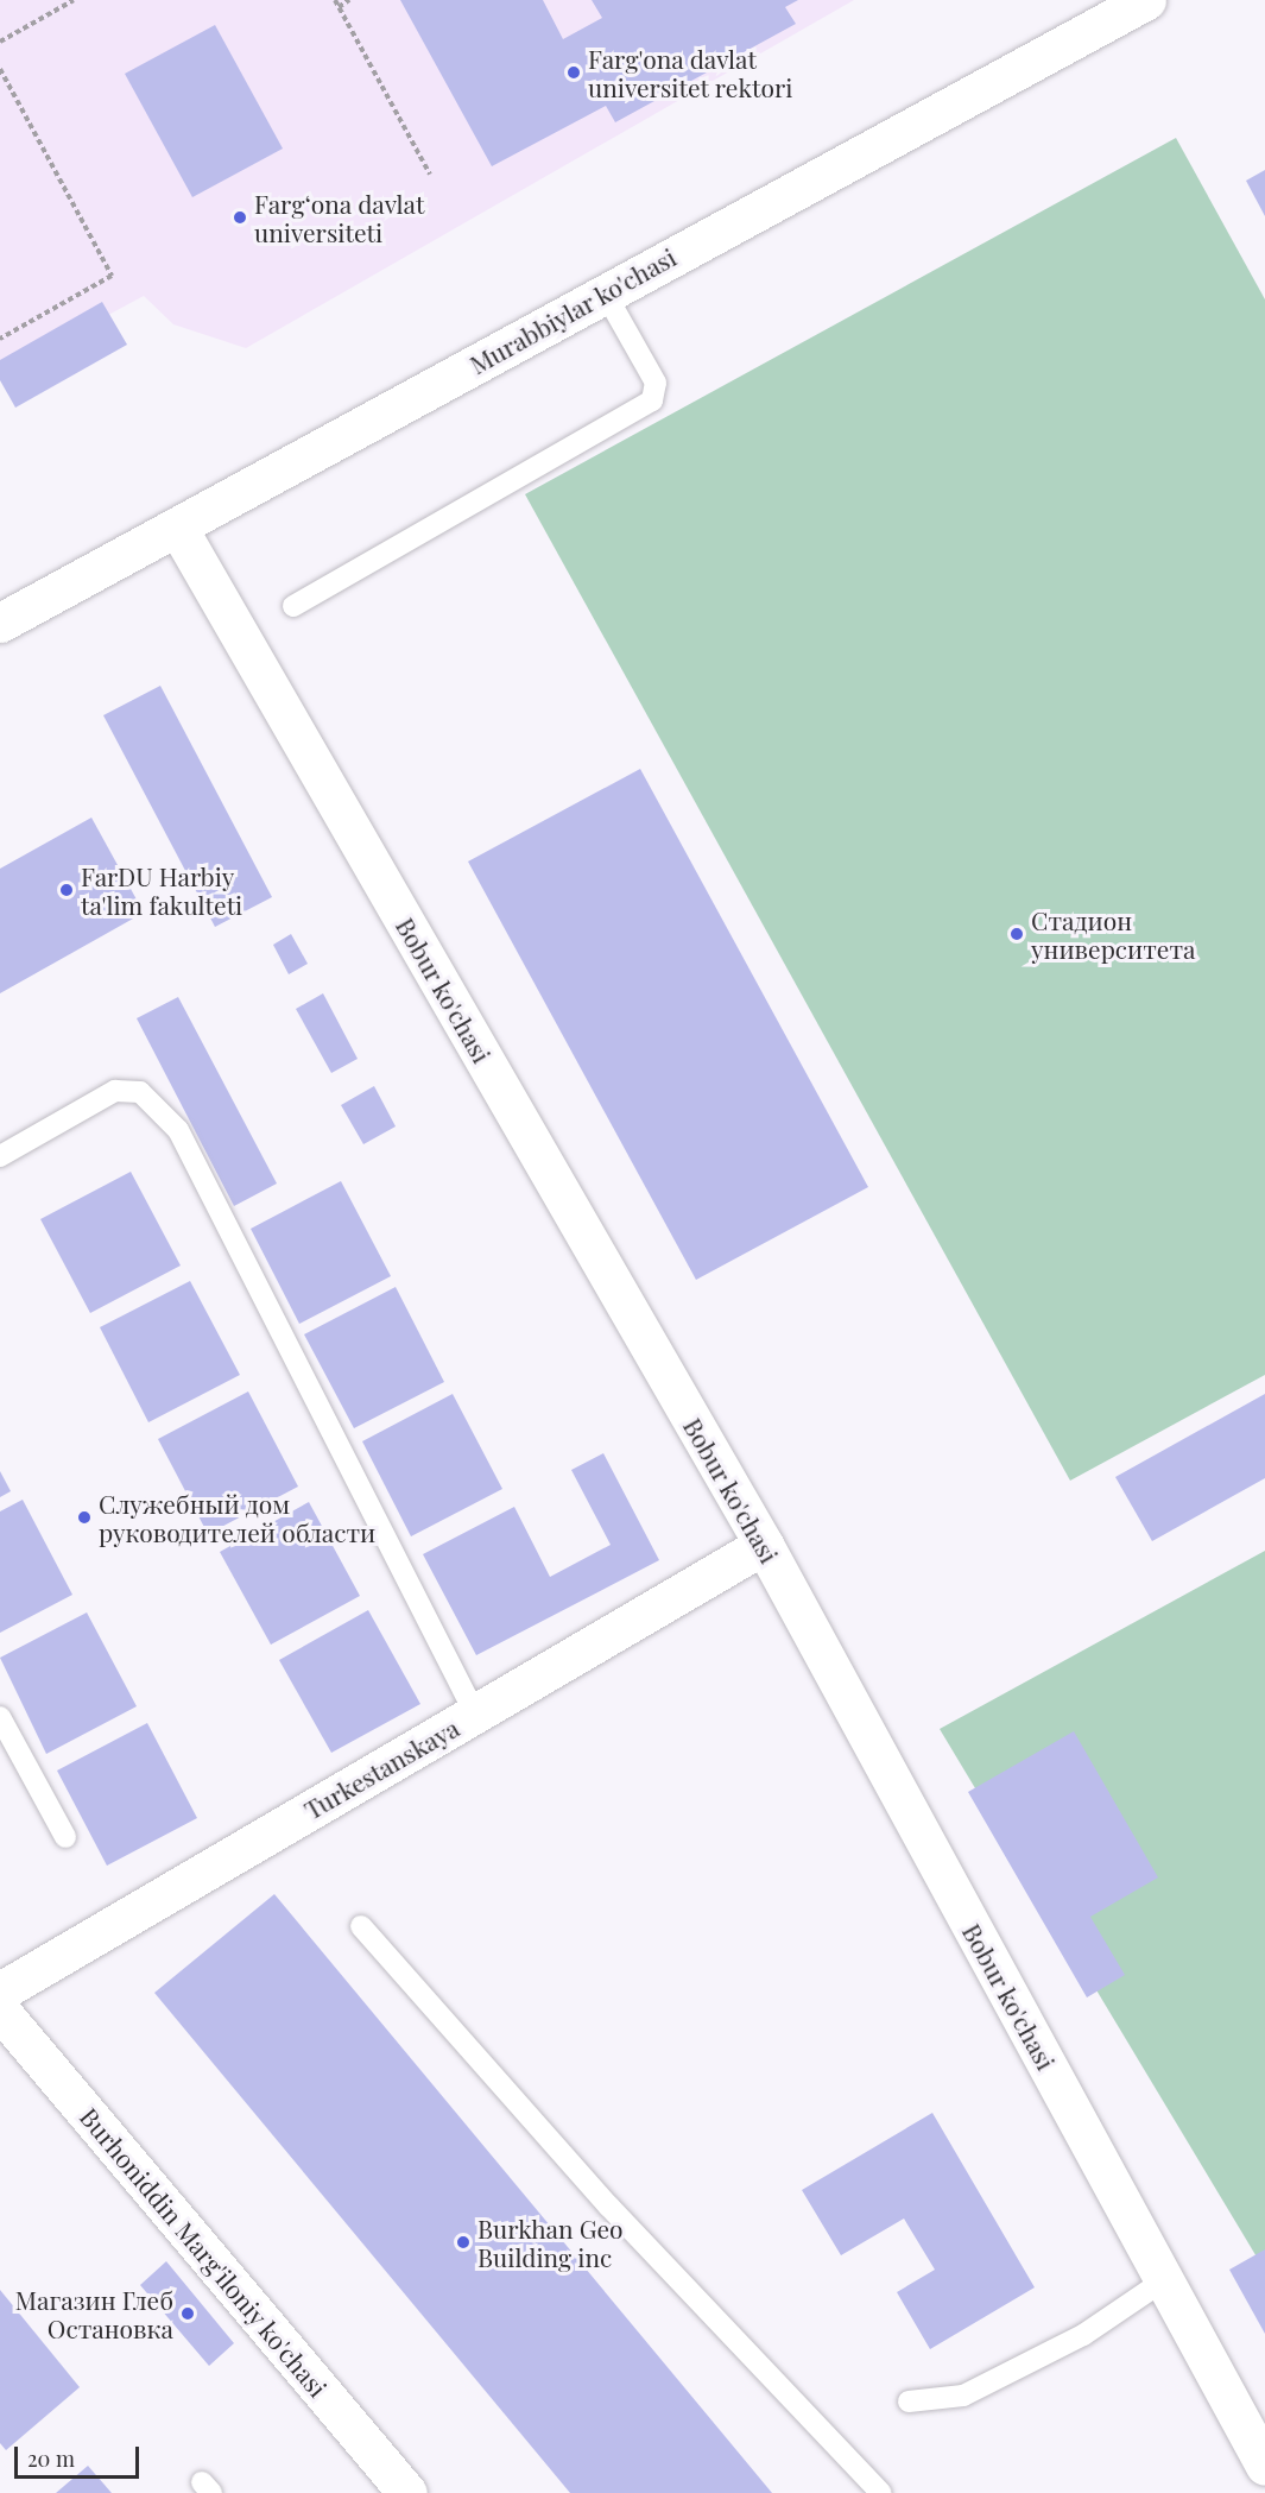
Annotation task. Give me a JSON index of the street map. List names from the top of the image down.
{
  "streets": {
    "street": [
      "Murabbiylar ko'chasi",
      "Bobur ko'chasi",
      "Turkestanskaya",
      "Burhoniddin Marg'iloniy ko'chasi"
    ]
  },
  "crossings": [
    ["Murabbiylar ko'chasi", "Bobur ko'chasi"],
    ["Bobur ko'chasi", "Turkestanskaya"]
  ],
  "places": [
    "Farg'ona davlat universitet rektori",
    "Fargʻona davlat universiteti",
    "FarDU Harbiy ta'lim fakulteti",
    "Стадион университета",
    "Служебный дом руководителей области",
    "Burkhan Geo Building inc",
    "Магазин Глеб Остановка"
  ],
  "scale_bar": "20 m"
}
